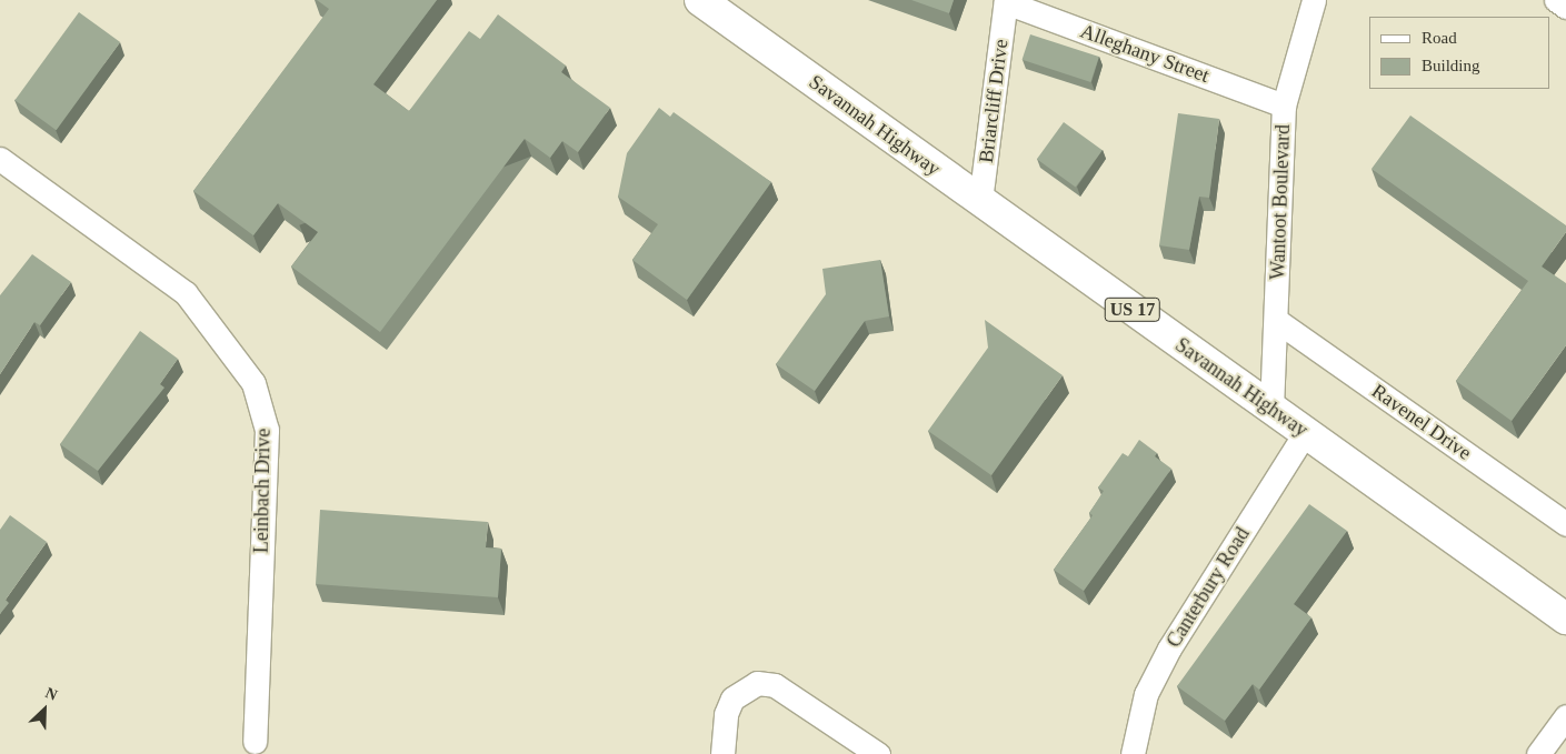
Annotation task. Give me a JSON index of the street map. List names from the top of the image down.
{
  "streets": {
    "highway": ["Savannah Highway", "US 17"],
    "street": [
      "Alleghany Street",
      "Briarcliff Drive",
      "Wantoot Boulevard",
      "Ravenel Drive",
      "Leinbach Drive",
      "Canterbury Road"
    ]
  },
  "crossings": [
    ["Alleghany Street", "Briarcliff Drive"],
    ["Alleghany Street", "Wantoot Boulevard"],
    ["Briarcliff Drive", "Savannah Highway"],
    ["Savannah Highway", "Wantoot Boulevard"],
    ["Savannah Highway", "Canterbury Road"],
    ["Wantoot Boulevard", "Ravenel Drive"]
  ],
  "legend": ["Road", "Building"],
  "north": "top right"
}
